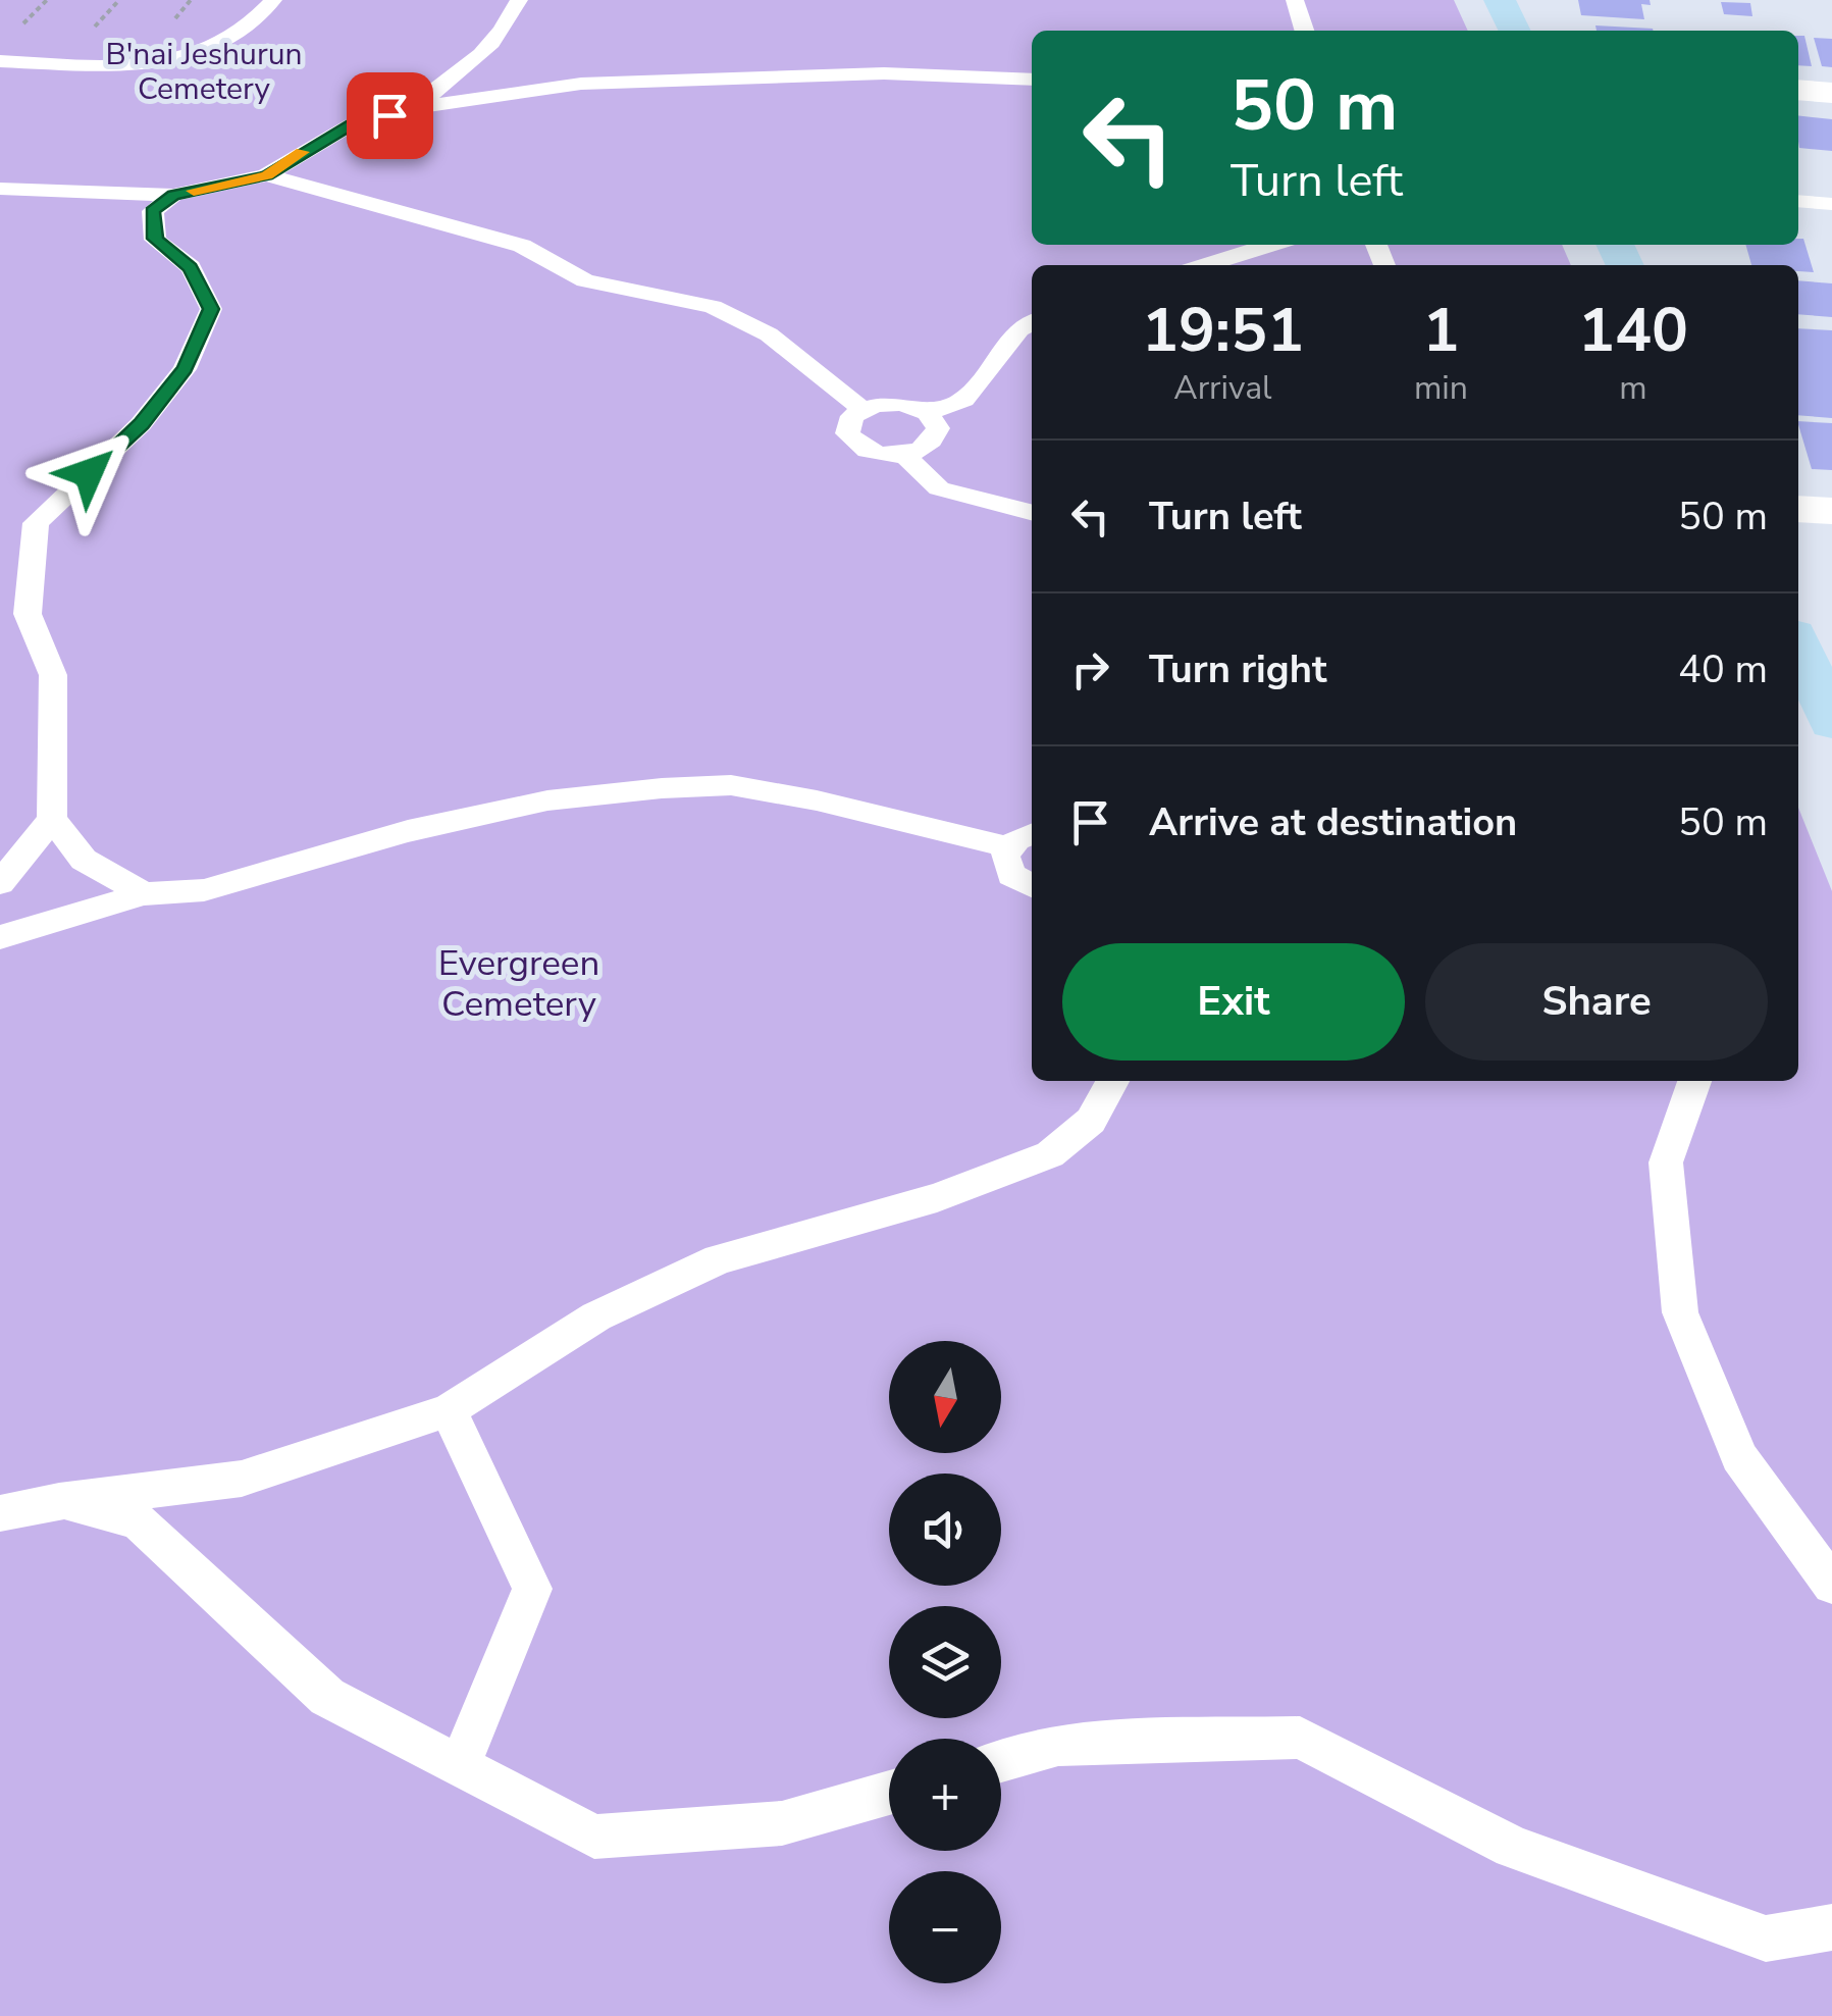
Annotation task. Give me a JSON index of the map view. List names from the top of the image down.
{
  "parks": ["B'nai Jeshurun Cemetery", "Evergreen Cemetery"],
  "north": "bottom",
  "page": {
    "turn": ["50 m", "Turn left"],
    "eta": [
      "19:51",
      "Arrival",
      "1",
      "min",
      "140",
      "m"
    ],
    "list": [
      {
        "name": "Turn left",
        "value": "50 m"
      },
      {
        "name": "Turn right",
        "value": "40 m"
      },
      {
        "name": "Arrive at destination",
        "value": "50 m"
      }
    ],
    "buttons": ["Exit", "Share"],
    "map_buttons": ["+", "−"]
  }
}
